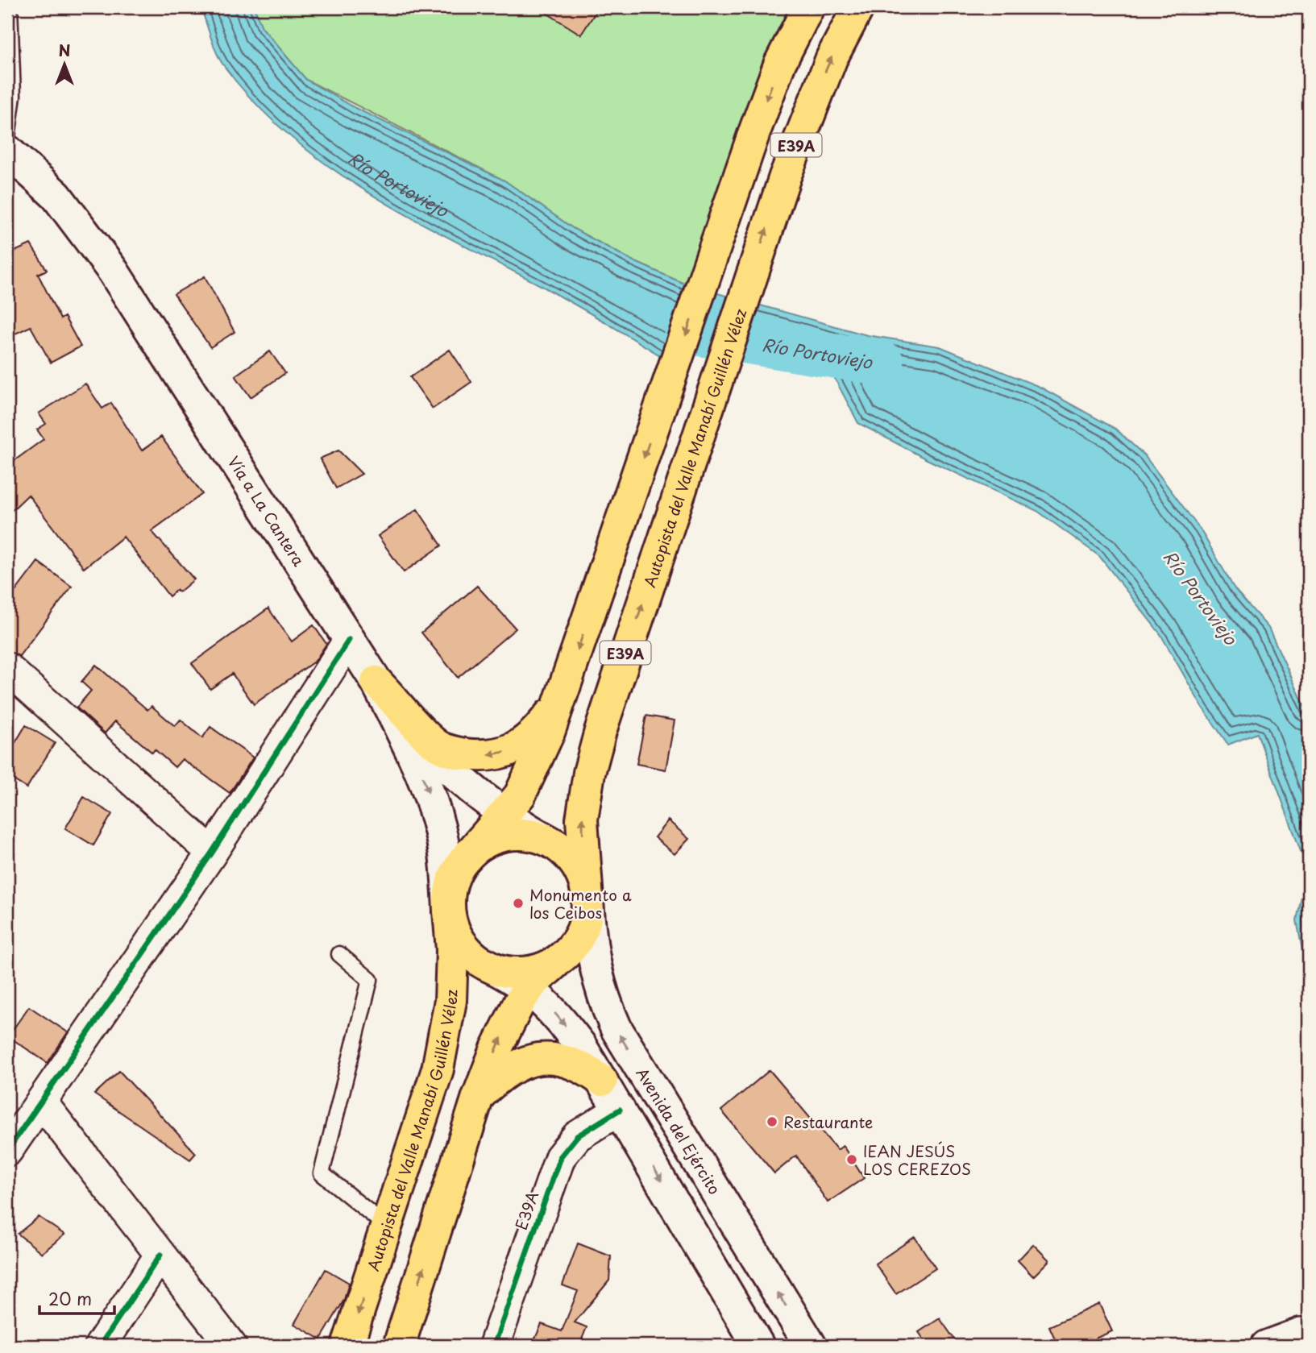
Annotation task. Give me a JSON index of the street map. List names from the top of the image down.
{
  "streets": {
    "main road": [
      "E39A",
      "Autopista del Valle Manabí Guillén Vélez",
      "Vía a La Cantera",
      "Avenida del Ejército"
    ]
  },
  "crossings": [
    ["E39A", "Autopista del Valle Manabí Guillén Vélez"],
    ["E39A", "Vía a La Cantera"],
    ["E39A", "Avenida del Ejército"],
    ["Autopista del Valle Manabí Guillén Vélez", "Vía a La Cantera"],
    ["Autopista del Valle Manabí Guillén Vélez", "Avenida del Ejército"],
    ["Vía a La Cantera", "Avenida del Ejército"]
  ],
  "water": ["Río Portoviejo"],
  "places": ["Monumento a los Ceibos", "Restaurante", "IEAN JESÚS LOS CEREZOS"],
  "scale_bar": "20 m",
  "north": "top"
}
